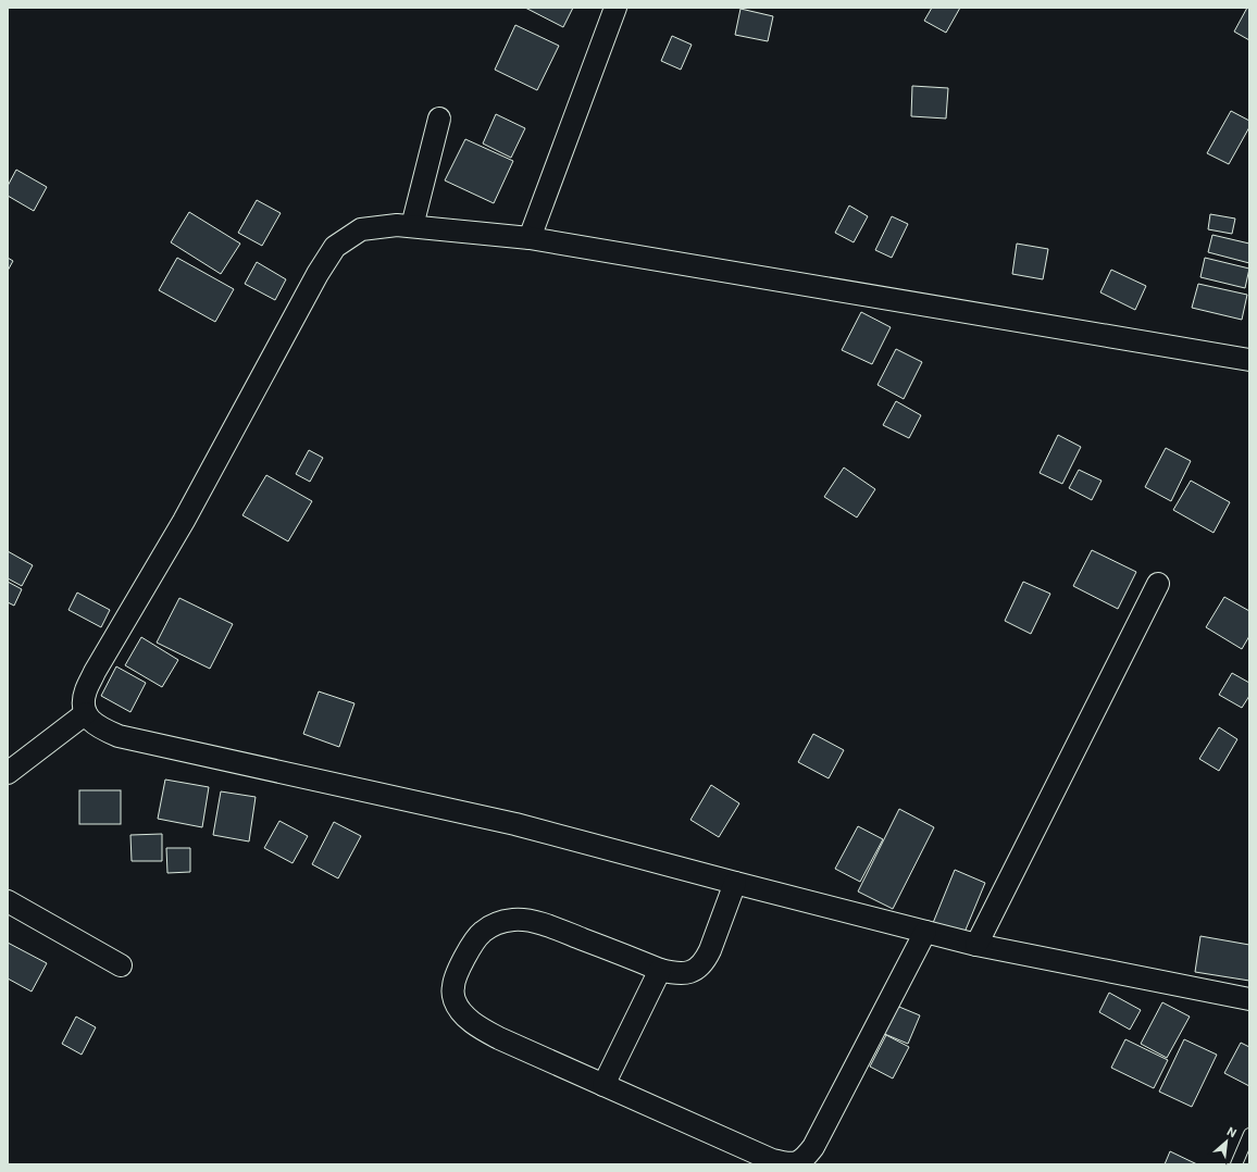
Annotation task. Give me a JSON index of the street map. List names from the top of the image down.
{
  "north": "top right"
}
